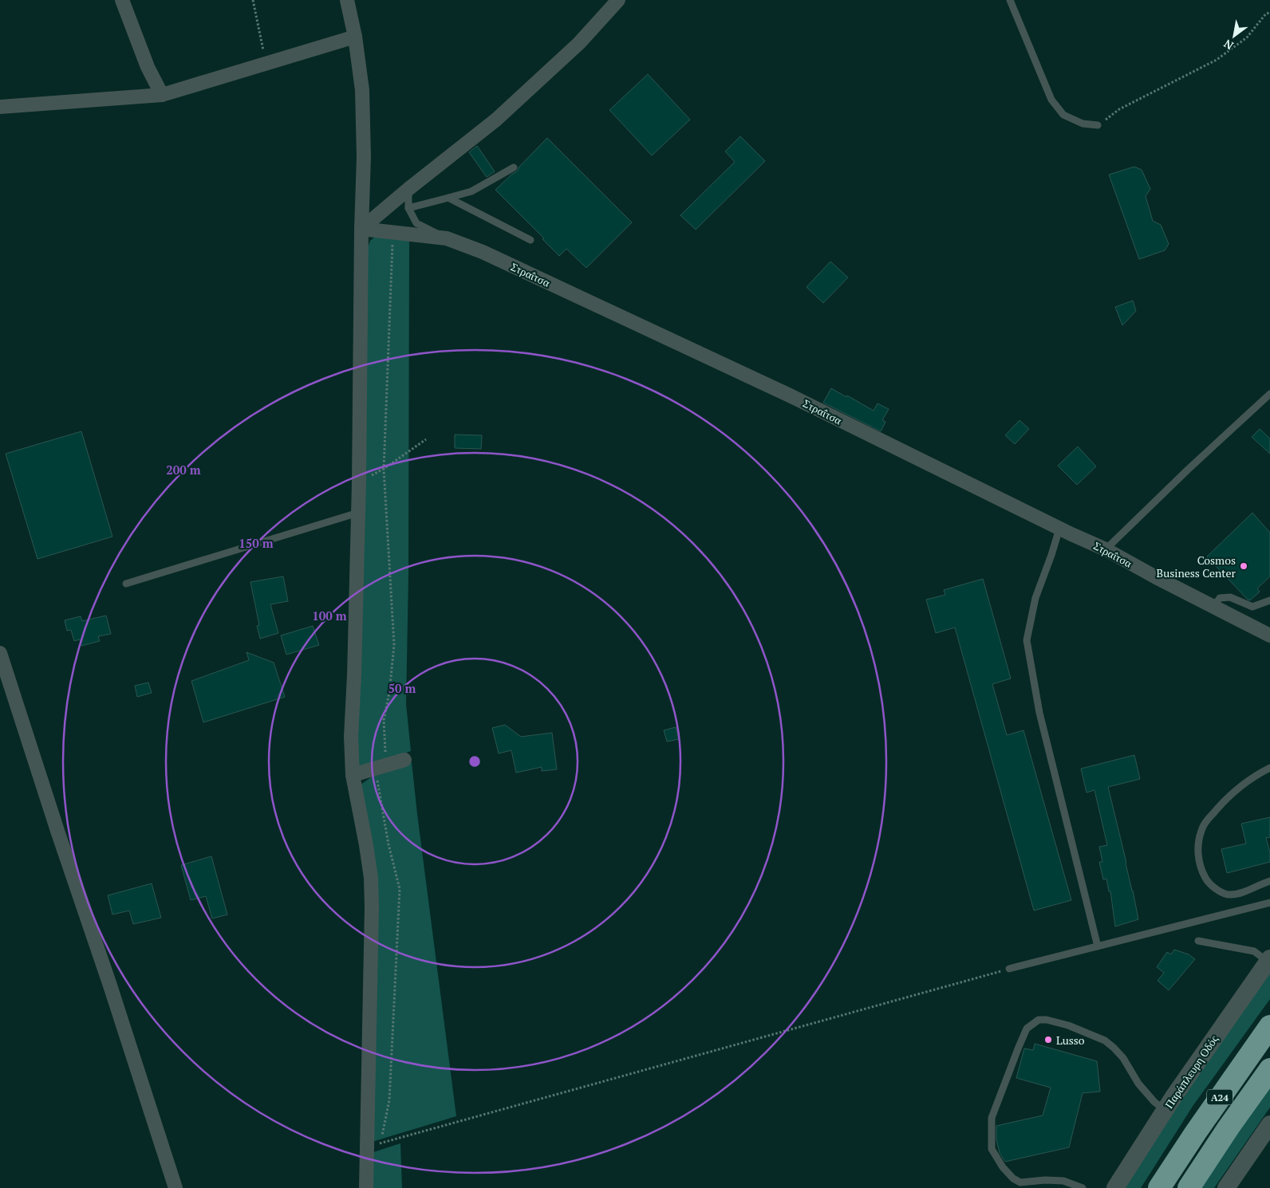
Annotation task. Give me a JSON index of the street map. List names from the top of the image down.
{
  "streets": {
    "highway": ["Α24"],
    "street": ["Στραΐτσα", "Παράπλευρη Οδός"]
  },
  "places": ["Cosmos Business Center", "Lusso"],
  "north": "bottom left",
  "rings": [
    "200 m",
    "150 m",
    "100 m",
    "50 m"
  ]
}
